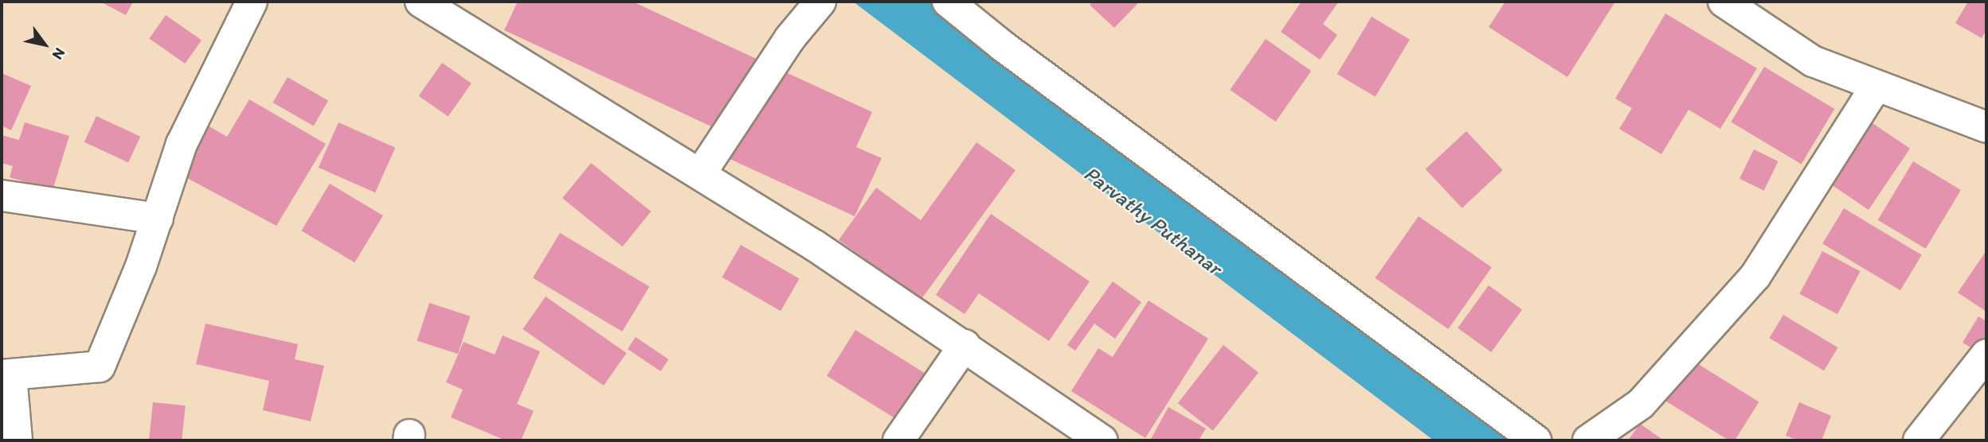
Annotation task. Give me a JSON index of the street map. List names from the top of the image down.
{
  "water": ["Parvathy Puthanar"],
  "north": "bottom right"
}
